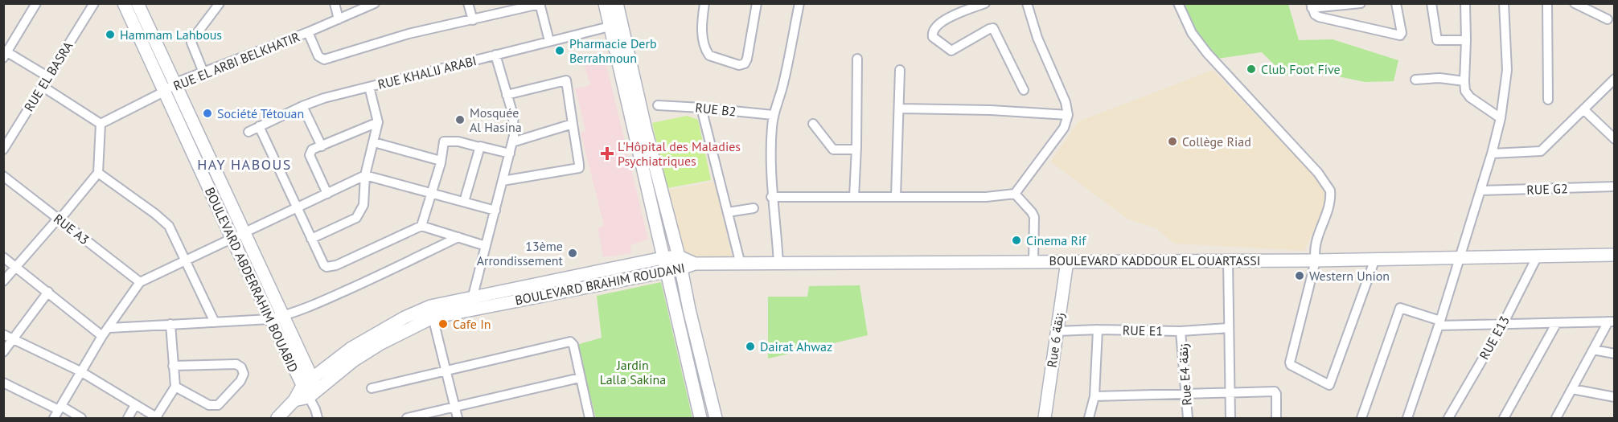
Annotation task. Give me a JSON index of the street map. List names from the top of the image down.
{
  "streets": {
    "main road": [
      "BOULEVARD KADDOUR EL OUARTASSI",
      "BOULEVARD ABDERRAHIM BOUABID",
      "BOULEVARD BRAHIM ROUDANI",
      "Rue 6 زنقة"
    ],
    "street": [
      "RUE EL ARBI BELKHATIR",
      "RUE KHALIJ ARABI",
      "RUE EL BASRA",
      "RUE B2",
      "RUE G2",
      "RUE A3",
      "RUE E1",
      "RUE E13",
      "Rue E4 زنقة"
    ]
  },
  "crossings": [
    ["RUE EL ARBI BELKHATIR", "BOULEVARD ABDERRAHIM BOUABID"],
    ["BOULEVARD KADDOUR EL OUARTASSI", "BOULEVARD BRAHIM ROUDANI"],
    ["BOULEVARD KADDOUR EL OUARTASSI", "RUE E13"],
    ["BOULEVARD KADDOUR EL OUARTASSI", "Rue 6 زنقة"],
    ["BOULEVARD ABDERRAHIM BOUABID", "BOULEVARD BRAHIM ROUDANI"],
    ["RUE E1", "Rue 6 زنقة"],
    ["RUE E1", "Rue E4 زنقة"]
  ],
  "districts": ["HAY HABOUS"],
  "parks": ["Jardin Lalla Sakina"],
  "places": {
    "other": [
      "Hammam Lahbous",
      "Pharmacie Derb Berrahmoun",
      "Club Foot Five",
      "Société Tétouan",
      "Mosquée Al Hasina",
      "Collège Riad",
      "Cinema Rif",
      "13ème Arrondissement",
      "Western Union",
      "Cafe In",
      "Dairat Ahwaz"
    ],
    "health": ["L'Hôpital des Maladies Psychiatriques"]
  }
}
